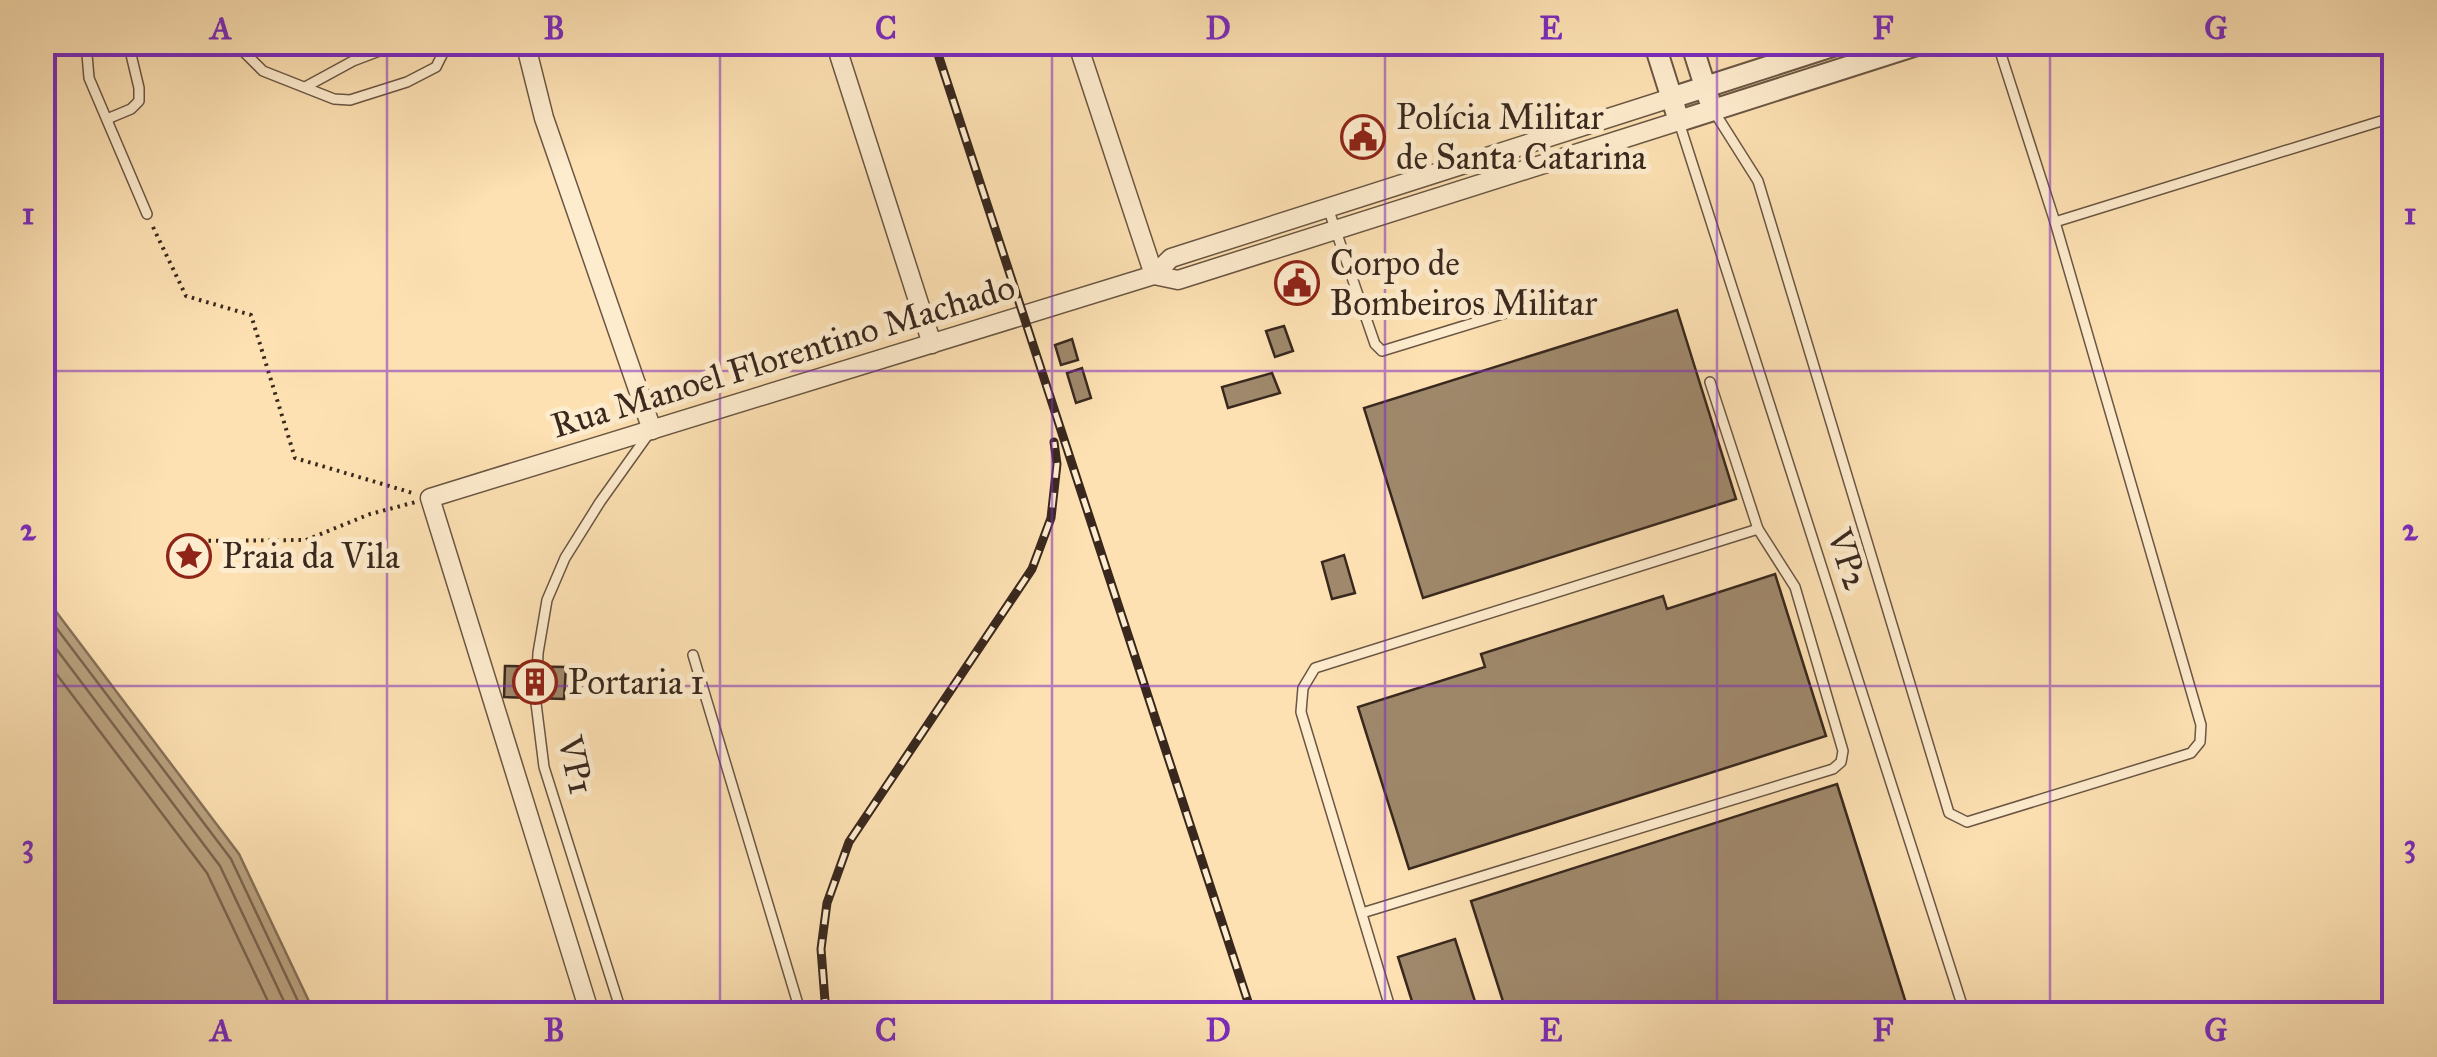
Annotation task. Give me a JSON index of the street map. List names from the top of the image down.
{
  "streets": {
    "street": ["Rua Manoel Florentino Machado"],
    "lane": ["VP2", "VP1"]
  },
  "crossings": [
    ["Rua Manoel Florentino Machado", "VP2"],
    ["Rua Manoel Florentino Machado", "VP1"]
  ],
  "places": {
    "public building": ["Polícia Militar de Santa Catarina", "Corpo de Bombeiros Militar"],
    "place": ["Praia da Vila"],
    "building": ["Portaria 1"]
  },
  "grid": {
    "columns": [
      "A",
      "B",
      "C",
      "D",
      "E",
      "F",
      "G"
    ],
    "rows": ["1", "2", "3"]
  }
}
